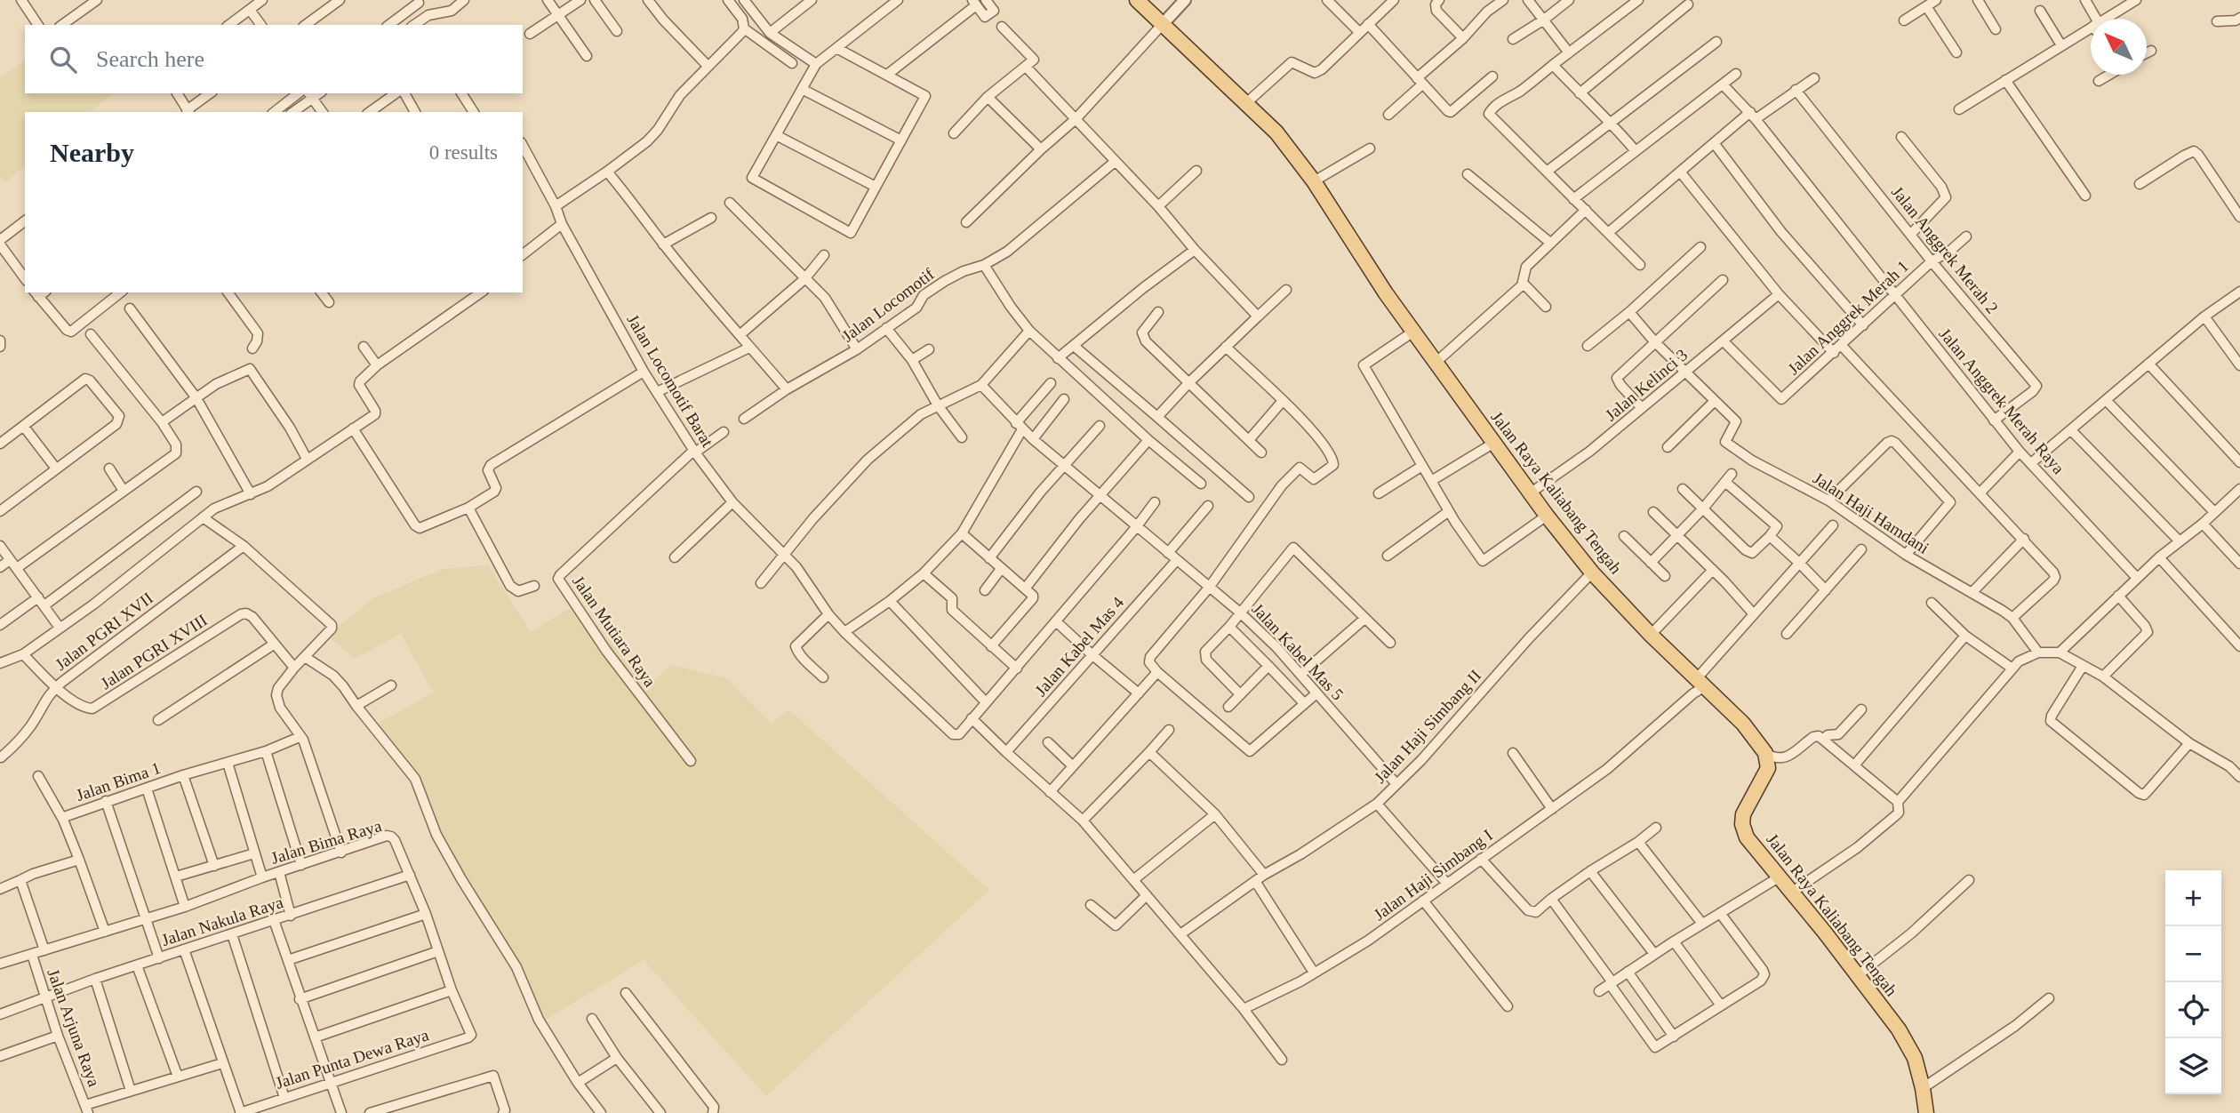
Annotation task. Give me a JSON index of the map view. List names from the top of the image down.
{
  "streets": {
    "main road": ["Jalan Raya Kaliabang Tengah"],
    "street": [
      "Jalan Anggrek Merah 2",
      "Jalan Locomotif",
      "Jalan Anggrek Merah 1",
      "Jalan Locomotif Barat",
      "Jalan Kelinci 3",
      "Jalan Anggrek Merah Raya",
      "Jalan Haji Hamdani",
      "Jalan PGRI XVII",
      "Jalan Mutiara Raya",
      "Jalan Kabel Mas 4",
      "Jalan PGRI XVIII",
      "Jalan Kabel Mas 5",
      "Jalan Haji Simbang II",
      "Jalan Bima 1",
      "Jalan Bima Raya",
      "Jalan Haji Simbang I",
      "Jalan Nakula Raya",
      "Jalan Arjuna Raya",
      "Jalan Punta Dewa Raya"
    ]
  },
  "crossings": [
    ["Jalan Anggrek Merah 2", "Jalan Anggrek Merah 1"],
    ["Jalan Anggrek Merah 2", "Jalan Anggrek Merah Raya"],
    ["Jalan Anggrek Merah 1", "Jalan Kelinci 3"],
    ["Jalan Anggrek Merah 1", "Jalan Anggrek Merah Raya"],
    ["Jalan Locomotif Barat", "Jalan Mutiara Raya"],
    ["Jalan Locomotif Barat", "Jalan Kabel Mas 5"],
    ["Jalan Kelinci 3", "Jalan Raya Kaliabang Tengah"],
    ["Jalan Kelinci 3", "Jalan Haji Hamdani"],
    ["Jalan Raya Kaliabang Tengah", "Jalan Haji Simbang II"],
    ["Jalan Raya Kaliabang Tengah", "Jalan Haji Simbang I"],
    ["Jalan PGRI XVII", "Jalan PGRI XVIII"],
    ["Jalan Kabel Mas 4", "Jalan Kabel Mas 5"],
    ["Jalan Kabel Mas 5", "Jalan Haji Simbang II"],
    ["Jalan Bima 1", "Jalan Bima Raya"],
    ["Jalan Bima 1", "Jalan Arjuna Raya"],
    ["Jalan Bima Raya", "Jalan Nakula Raya"],
    ["Jalan Bima Raya", "Jalan Arjuna Raya"],
    ["Jalan Bima Raya", "Jalan Punta Dewa Raya"],
    ["Jalan Nakula Raya", "Jalan Arjuna Raya"]
  ],
  "north": "top left",
  "page": {
    "search": "Search here",
    "heading": ["Nearby", "0 results"],
    "map_buttons": ["+", "−"]
  }
}
